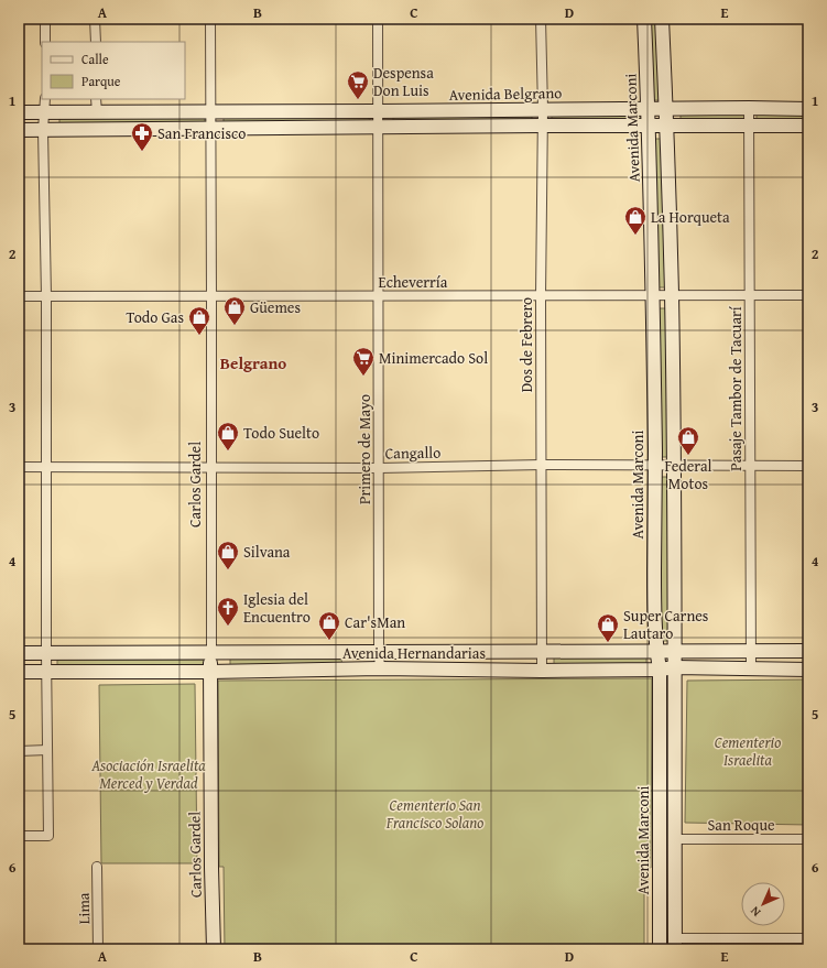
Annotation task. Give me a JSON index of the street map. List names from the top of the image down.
{
  "streets": {
    "main road": [
      "Avenida Belgrano",
      "Avenida Marconi",
      "Carlos Gardel",
      "Avenida Hernandarias"
    ],
    "street": [
      "Echeverría",
      "Dos de Febrero",
      "Pasaje Tambor de Tacuarí",
      "Primero de Mayo",
      "Cangallo",
      "San Roque",
      "Lima"
    ]
  },
  "crossings": [
    ["Avenida Belgrano", "Avenida Marconi"],
    ["Avenida Belgrano", "Dos de Febrero"],
    ["Avenida Belgrano", "Pasaje Tambor de Tacuarí"],
    ["Avenida Belgrano", "Primero de Mayo"],
    ["Avenida Belgrano", "Carlos Gardel"],
    ["Avenida Marconi", "Echeverría"],
    ["Avenida Marconi", "Cangallo"],
    ["Avenida Marconi", "Avenida Hernandarias"],
    ["Avenida Marconi", "San Roque"],
    ["Echeverría", "Dos de Febrero"],
    ["Echeverría", "Pasaje Tambor de Tacuarí"],
    ["Echeverría", "Primero de Mayo"],
    ["Echeverría", "Carlos Gardel"],
    ["Dos de Febrero", "Cangallo"],
    ["Dos de Febrero", "Avenida Hernandarias"],
    ["Pasaje Tambor de Tacuarí", "Cangallo"],
    ["Pasaje Tambor de Tacuarí", "Avenida Hernandarias"],
    ["Primero de Mayo", "Cangallo"],
    ["Primero de Mayo", "Avenida Hernandarias"],
    ["Cangallo", "Carlos Gardel"],
    ["Carlos Gardel", "Avenida Hernandarias"]
  ],
  "districts": ["Belgrano"],
  "parks": ["Cementerio Israelita", "Asociación Israelita Merced y Verdad", "Cementerio San Francisco Solano"],
  "places": {
    "supermarket": ["Despensa Don Luis", "Minimercado Sol"],
    "pharmacy": ["San Francisco"],
    "shop": [
      "La Horqueta",
      "Güemes",
      "Todo Gas",
      "Todo Suelto",
      "Federal Motos",
      "Silvana",
      "Car'sMan",
      "Super Carnes Lautaro"
    ],
    "church": ["Iglesia del Encuentro"]
  },
  "legend": ["Calle", "Parque"],
  "north": "bottom left",
  "grid": {
    "columns": [
      "A",
      "B",
      "C",
      "D",
      "E"
    ],
    "rows": [
      "1",
      "2",
      "3",
      "4",
      "5",
      "6"
    ]
  }
}
